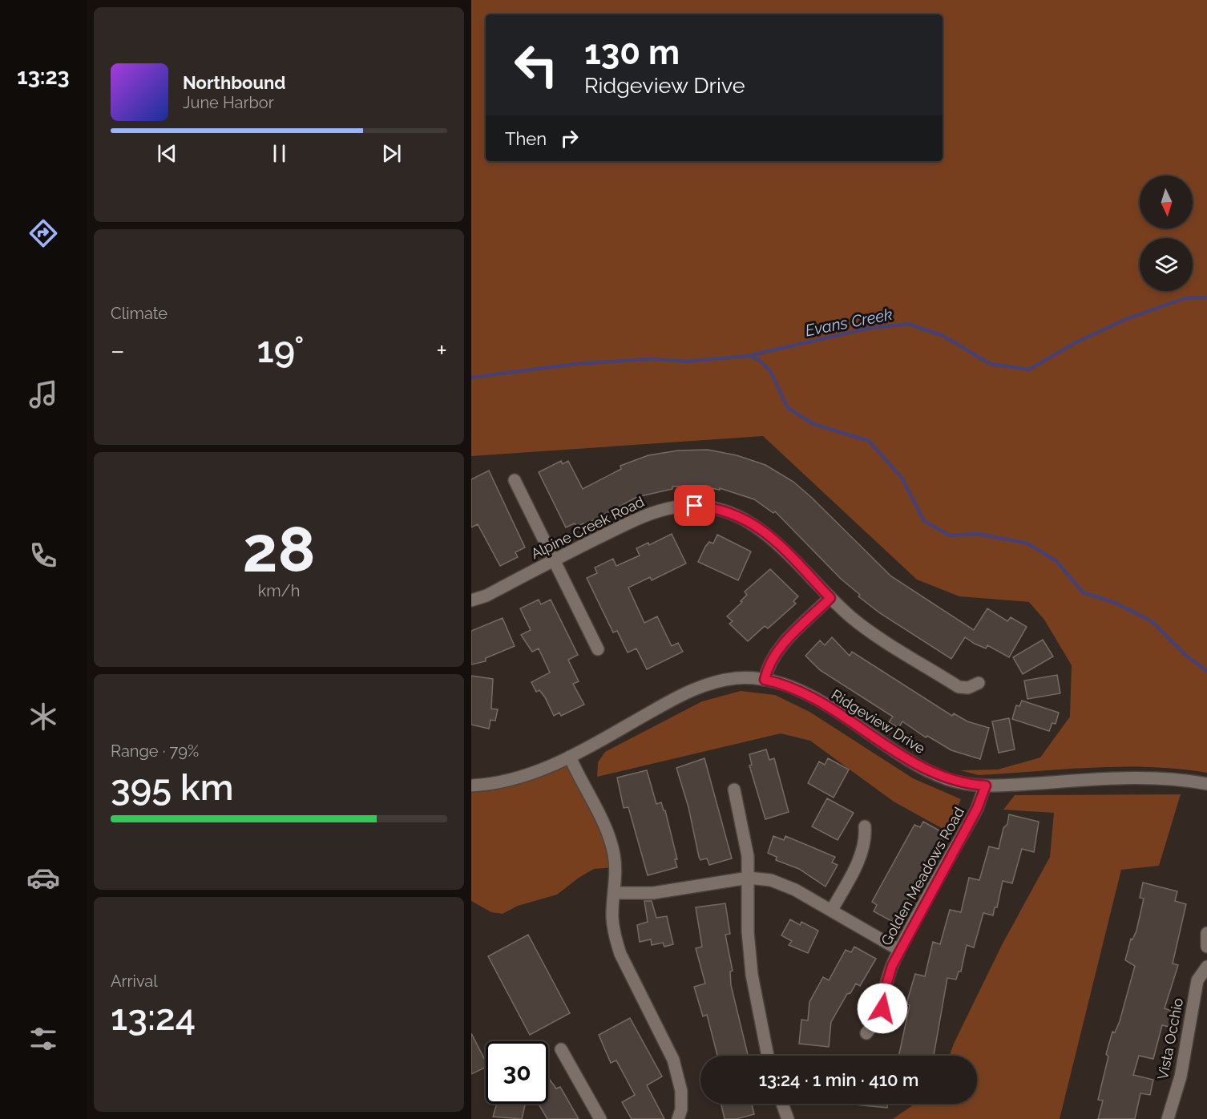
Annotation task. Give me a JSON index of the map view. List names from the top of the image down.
{
  "streets": {
    "street": [
      "Alpine Creek Road",
      "Ridgeview Drive",
      "Golden Meadows Road",
      "Vista Occhio"
    ]
  },
  "crossings": [
    ["Ridgeview Drive", "Golden Meadows Road"]
  ],
  "water": ["Evans Creek"],
  "north": "bottom",
  "page": {
    "tabs": "13:23",
    "turn": ["130 m", "Ridgeview Drive"],
    "song": ["Northbound", "June Harbor"],
    "then": "Then",
    "tile": [
      "Climate",
      ["28", "km/h"],
      ["Range · 79%", "395 km"],
      ["Arrival", "13:24"]
    ],
    "heat": ["−", "19°", "+"],
    "limit": "30",
    "trip": "13:24 · 1 min · 410 m"
  }
}
